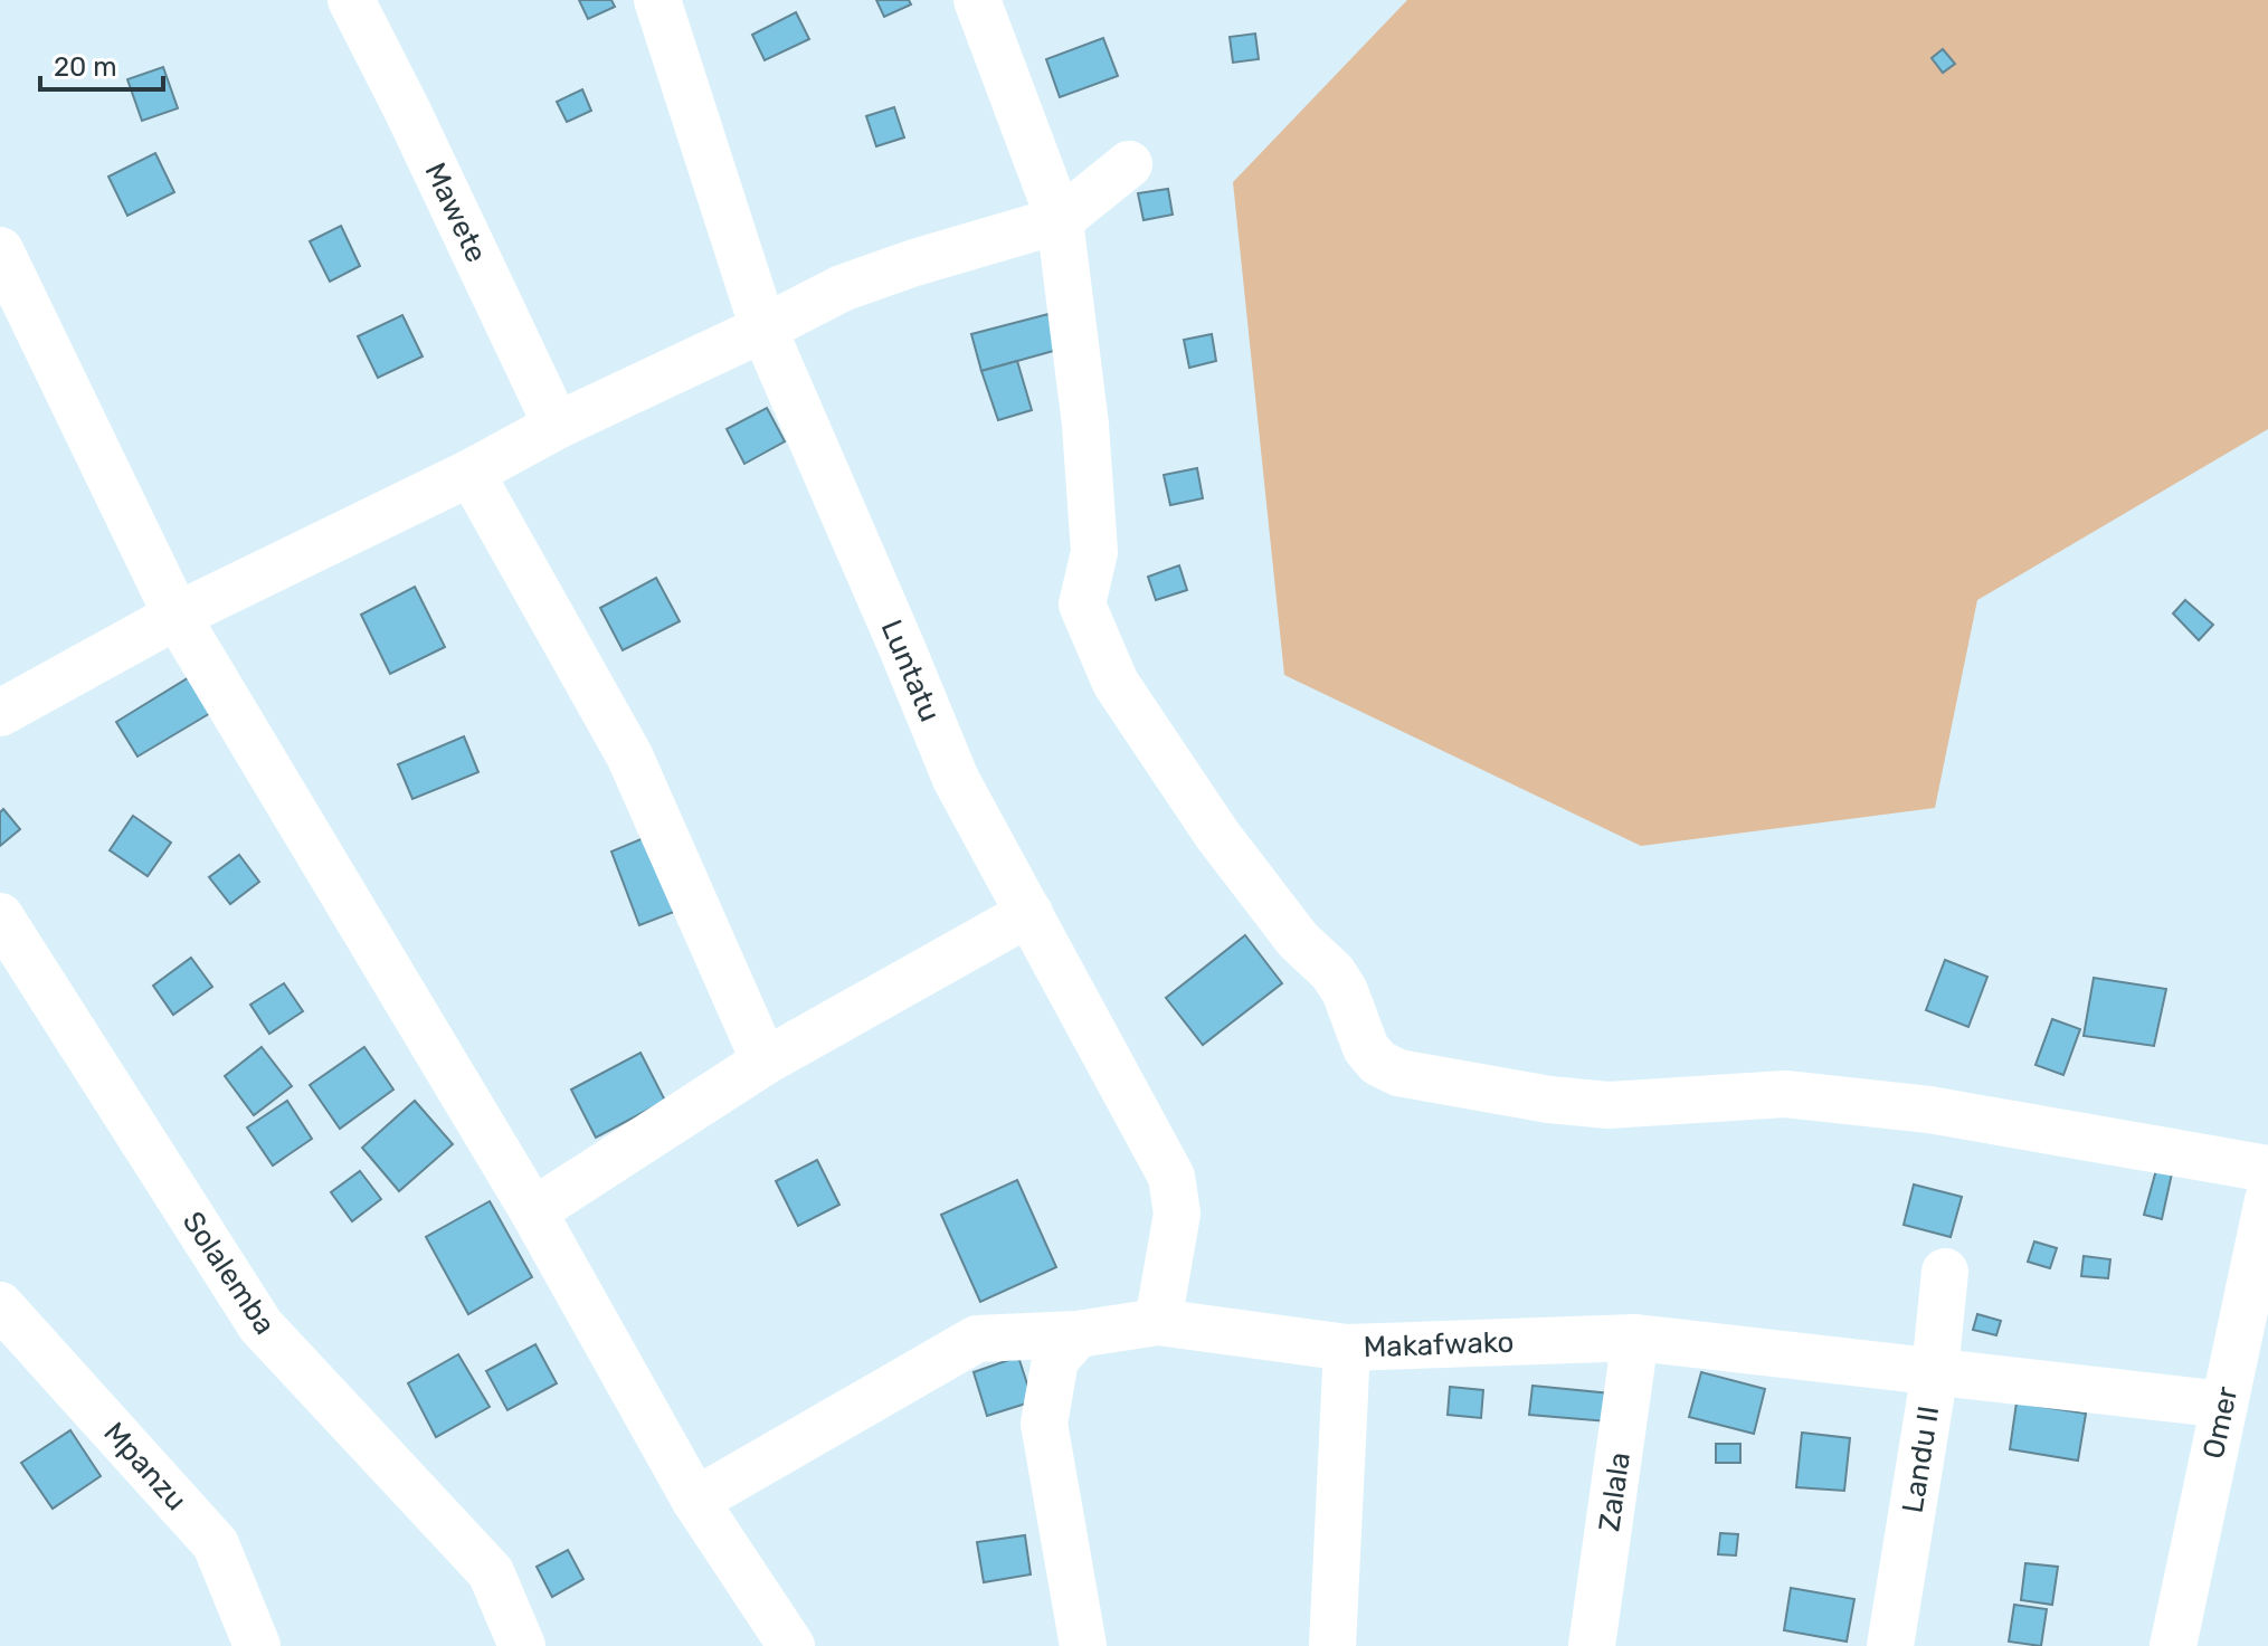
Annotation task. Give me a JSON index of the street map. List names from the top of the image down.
{
  "streets": {
    "street": [
      "Mawete",
      "Luntatu",
      "Solalemba",
      "Makafwako",
      "Omer",
      "Landu II",
      "Mpanzu",
      "Zalala"
    ]
  },
  "crossings": [
    ["Luntatu", "Makafwako"],
    ["Makafwako", "Omer"],
    ["Makafwako", "Landu II"],
    ["Makafwako", "Zalala"]
  ],
  "scale_bar": "20 m"
}
